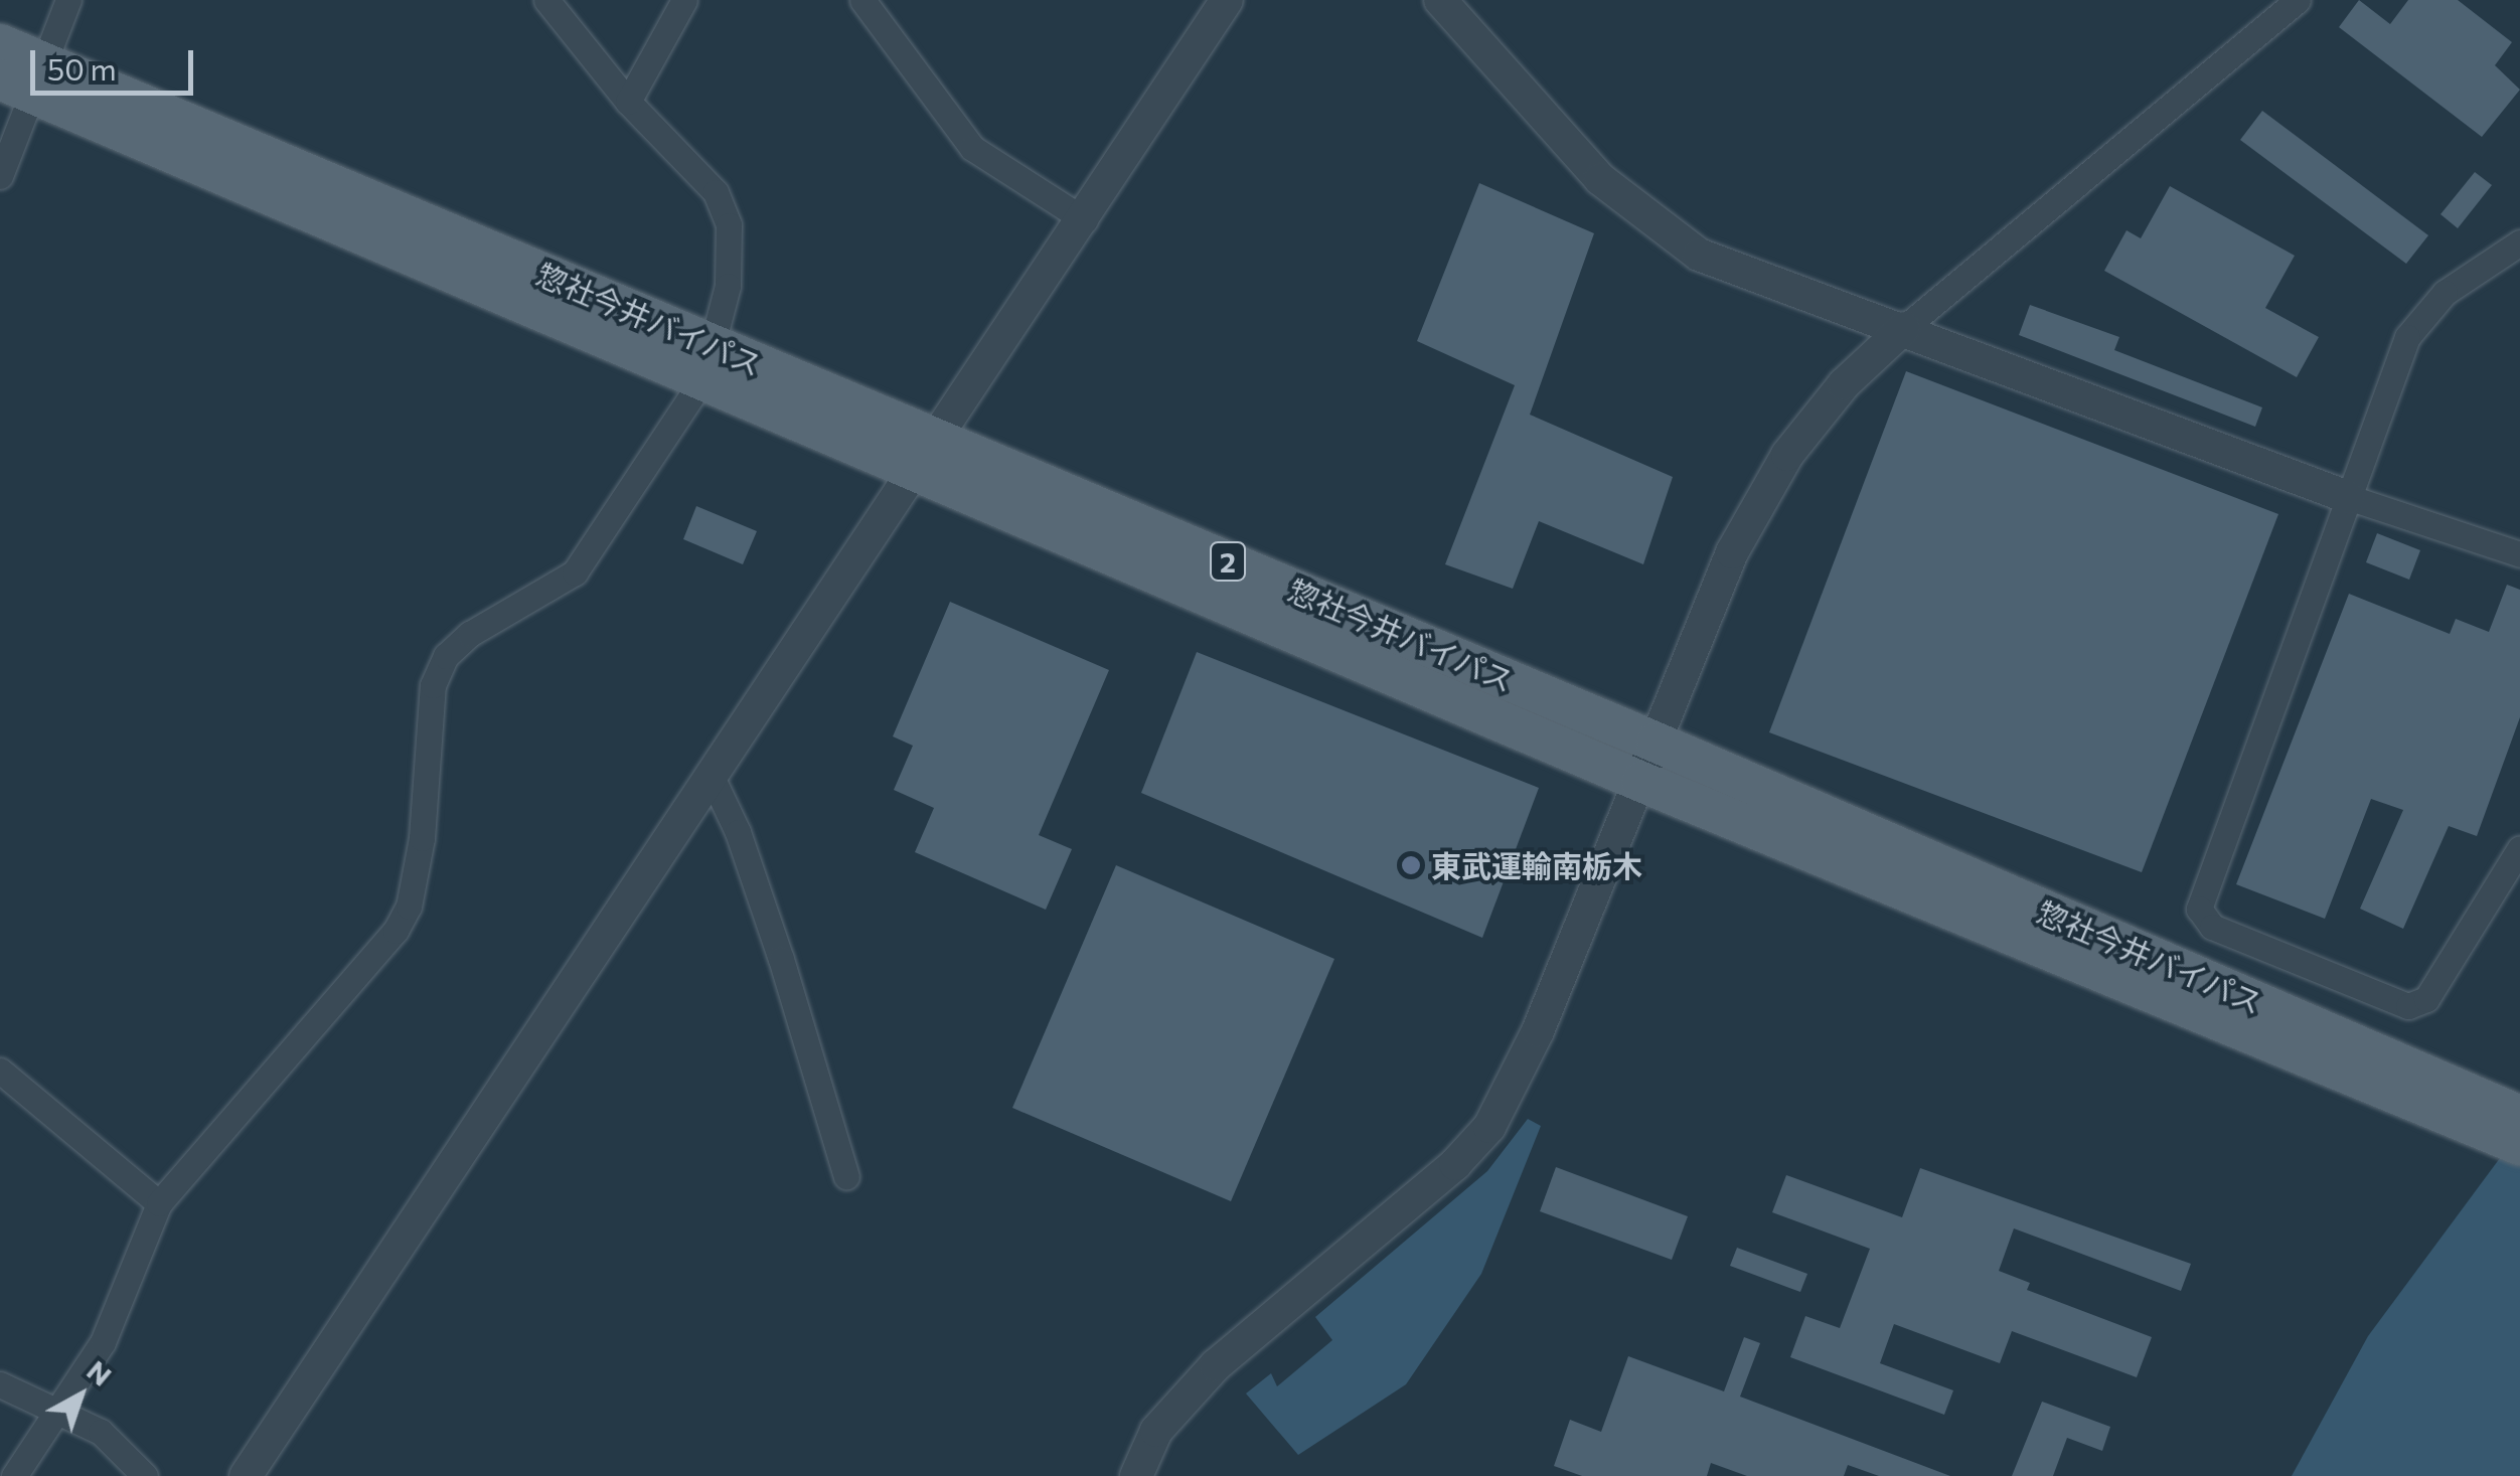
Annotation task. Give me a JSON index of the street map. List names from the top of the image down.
{
  "streets": {
    "main road": ["惣社今井バイパス", "2"]
  },
  "places": ["東武運輸南栃木"],
  "scale_bar": "50 m",
  "north": "top right"
}
